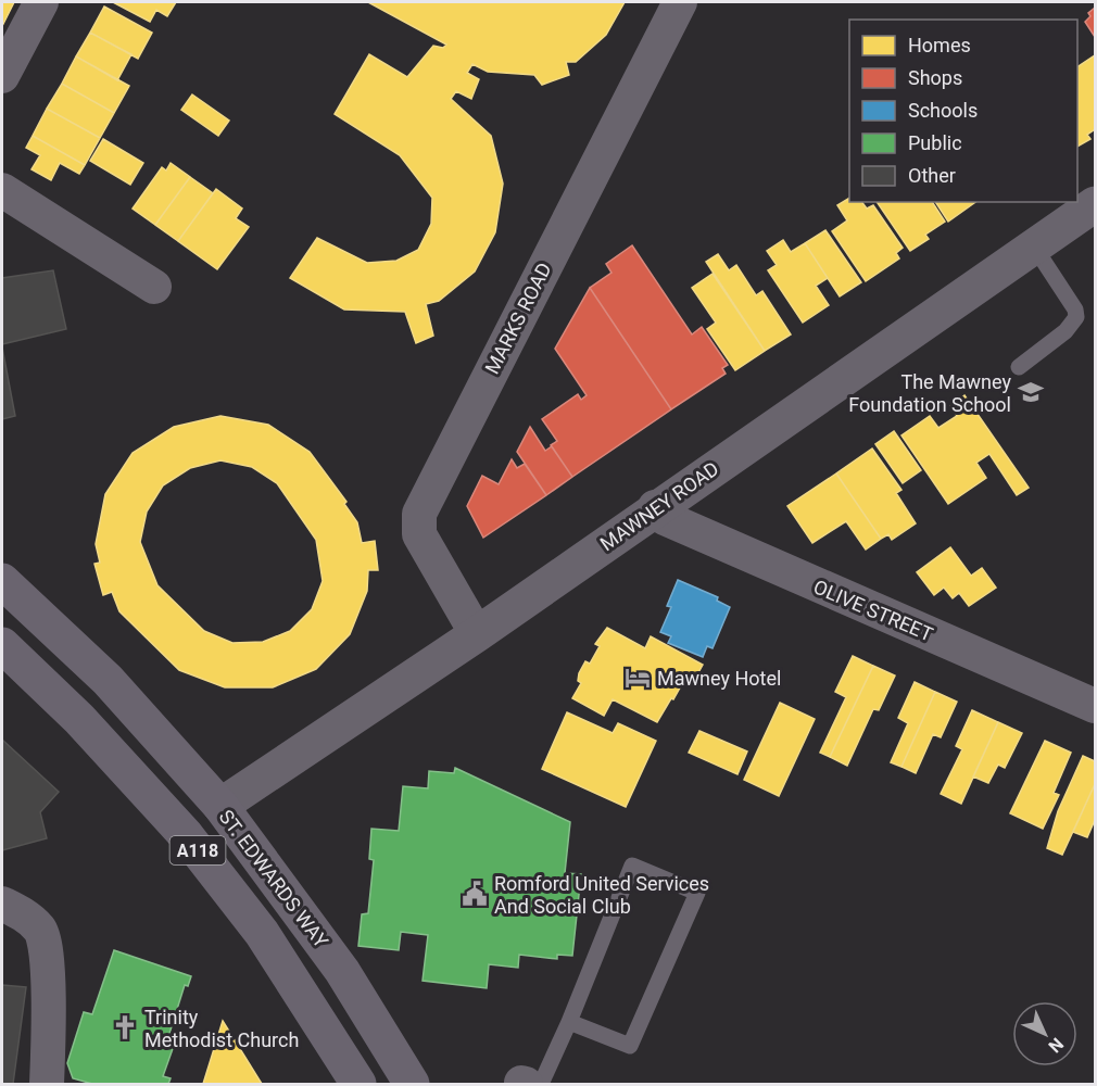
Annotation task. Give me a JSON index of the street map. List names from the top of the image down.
{
  "streets": {
    "main road": ["A118", "ST. EDWARDS WAY"],
    "street": ["MARKS ROAD", "MAWNEY ROAD", "OLIVE STREET"]
  },
  "crossings": [
    ["MARKS ROAD", "MAWNEY ROAD"],
    ["MAWNEY ROAD", "OLIVE STREET"],
    ["MAWNEY ROAD", "ST. EDWARDS WAY"]
  ],
  "places": {
    "school or university": ["The Mawney Foundation School"],
    "hotel": ["Mawney Hotel"],
    "public building": ["Romford United Services And Social Club"],
    "church": ["Trinity Methodist Church"]
  },
  "legend": [
    "Homes",
    "Shops",
    "Schools",
    "Public",
    "Other"
  ],
  "north": "bottom right"
}
